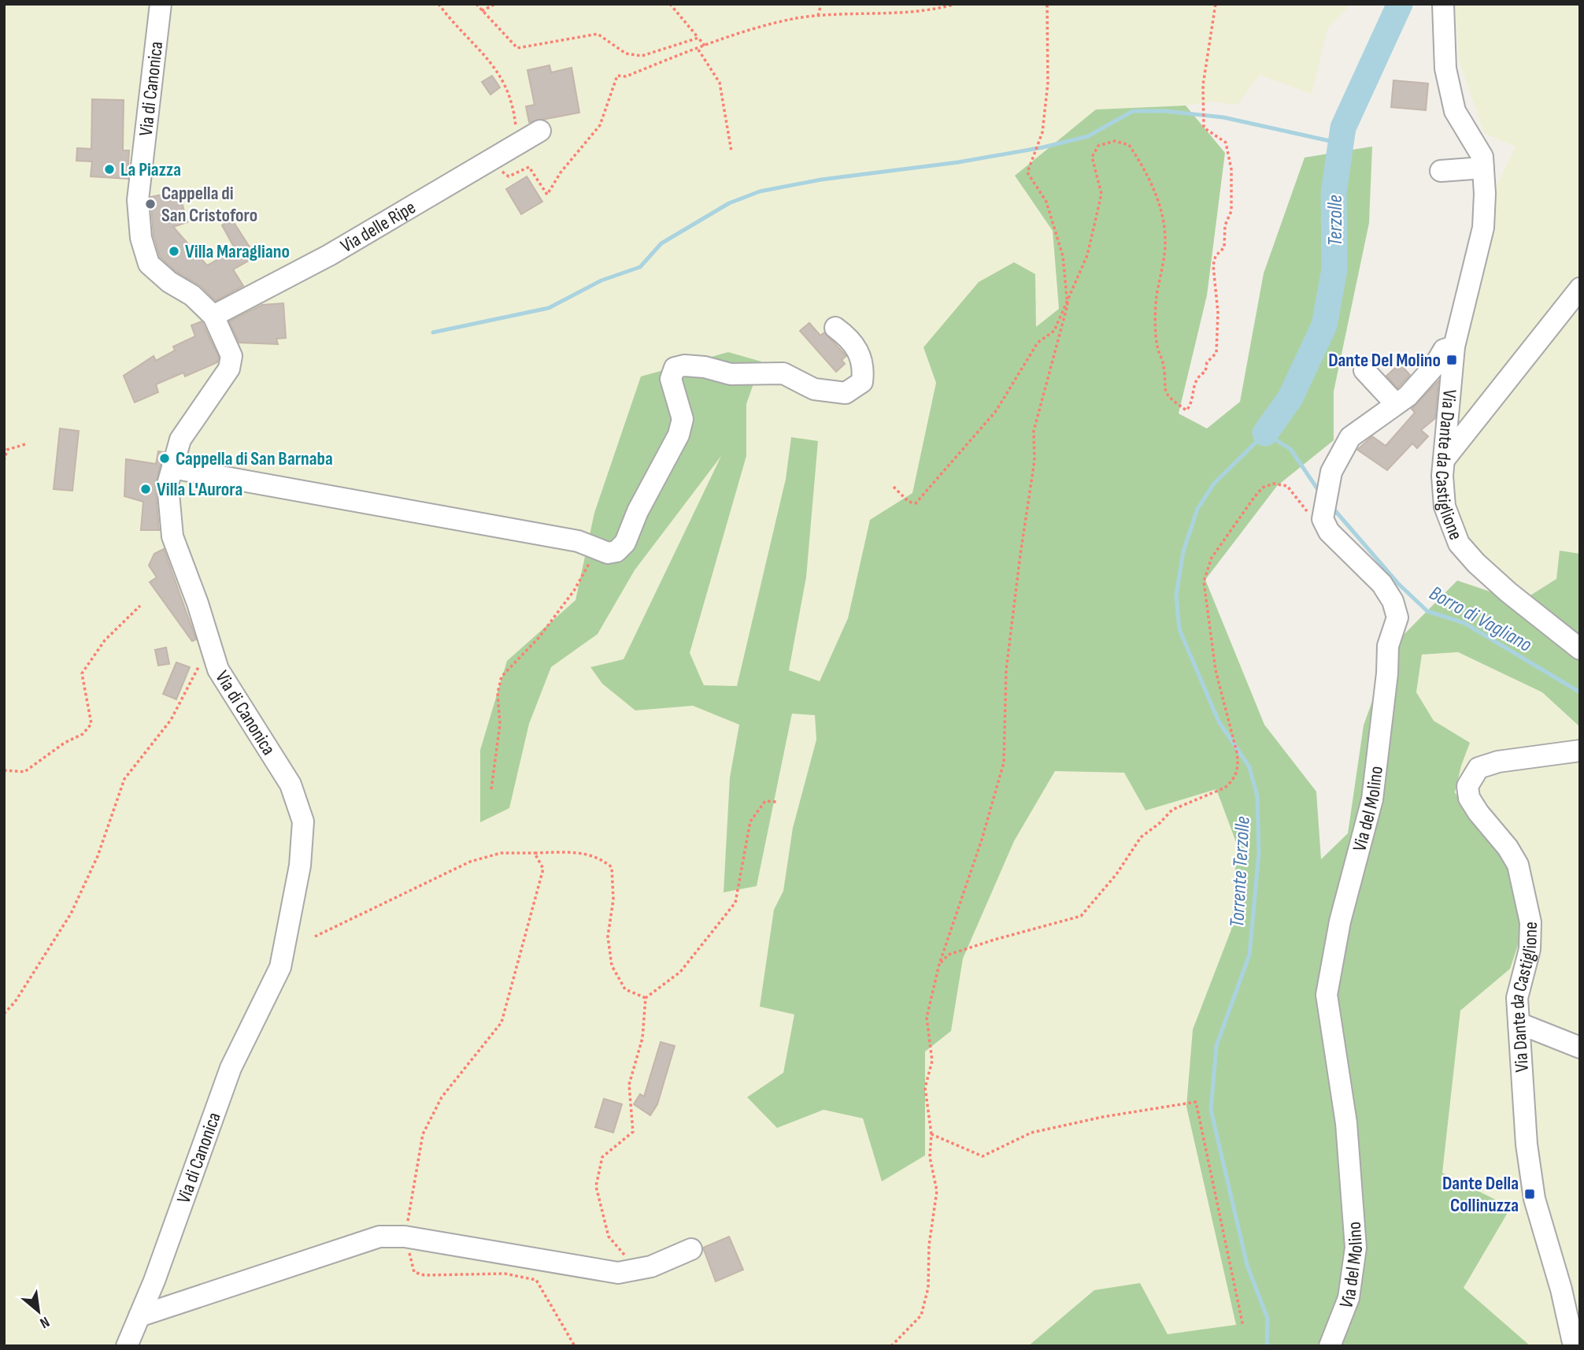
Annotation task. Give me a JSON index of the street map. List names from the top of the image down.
{
  "streets": {
    "street": [
      "Via di Canonica",
      "Via delle Ripe",
      "Via Dante da Castiglione",
      "Via del Molino"
    ]
  },
  "crossings": [
    ["Via di Canonica", "Via delle Ripe"]
  ],
  "water": ["Terzolle", "Borro di Vagliano", "Torrente Terzolle"],
  "places": {
    "other": [
      "La Piazza",
      "Cappella di San Cristoforo",
      "Villa Maragliano",
      "Cappella di San Barnaba",
      "Villa L'Aurora"
    ],
    "transit": ["Dante Del Molino", "Dante Della Collinuzza"]
  },
  "north": "bottom right"
}
